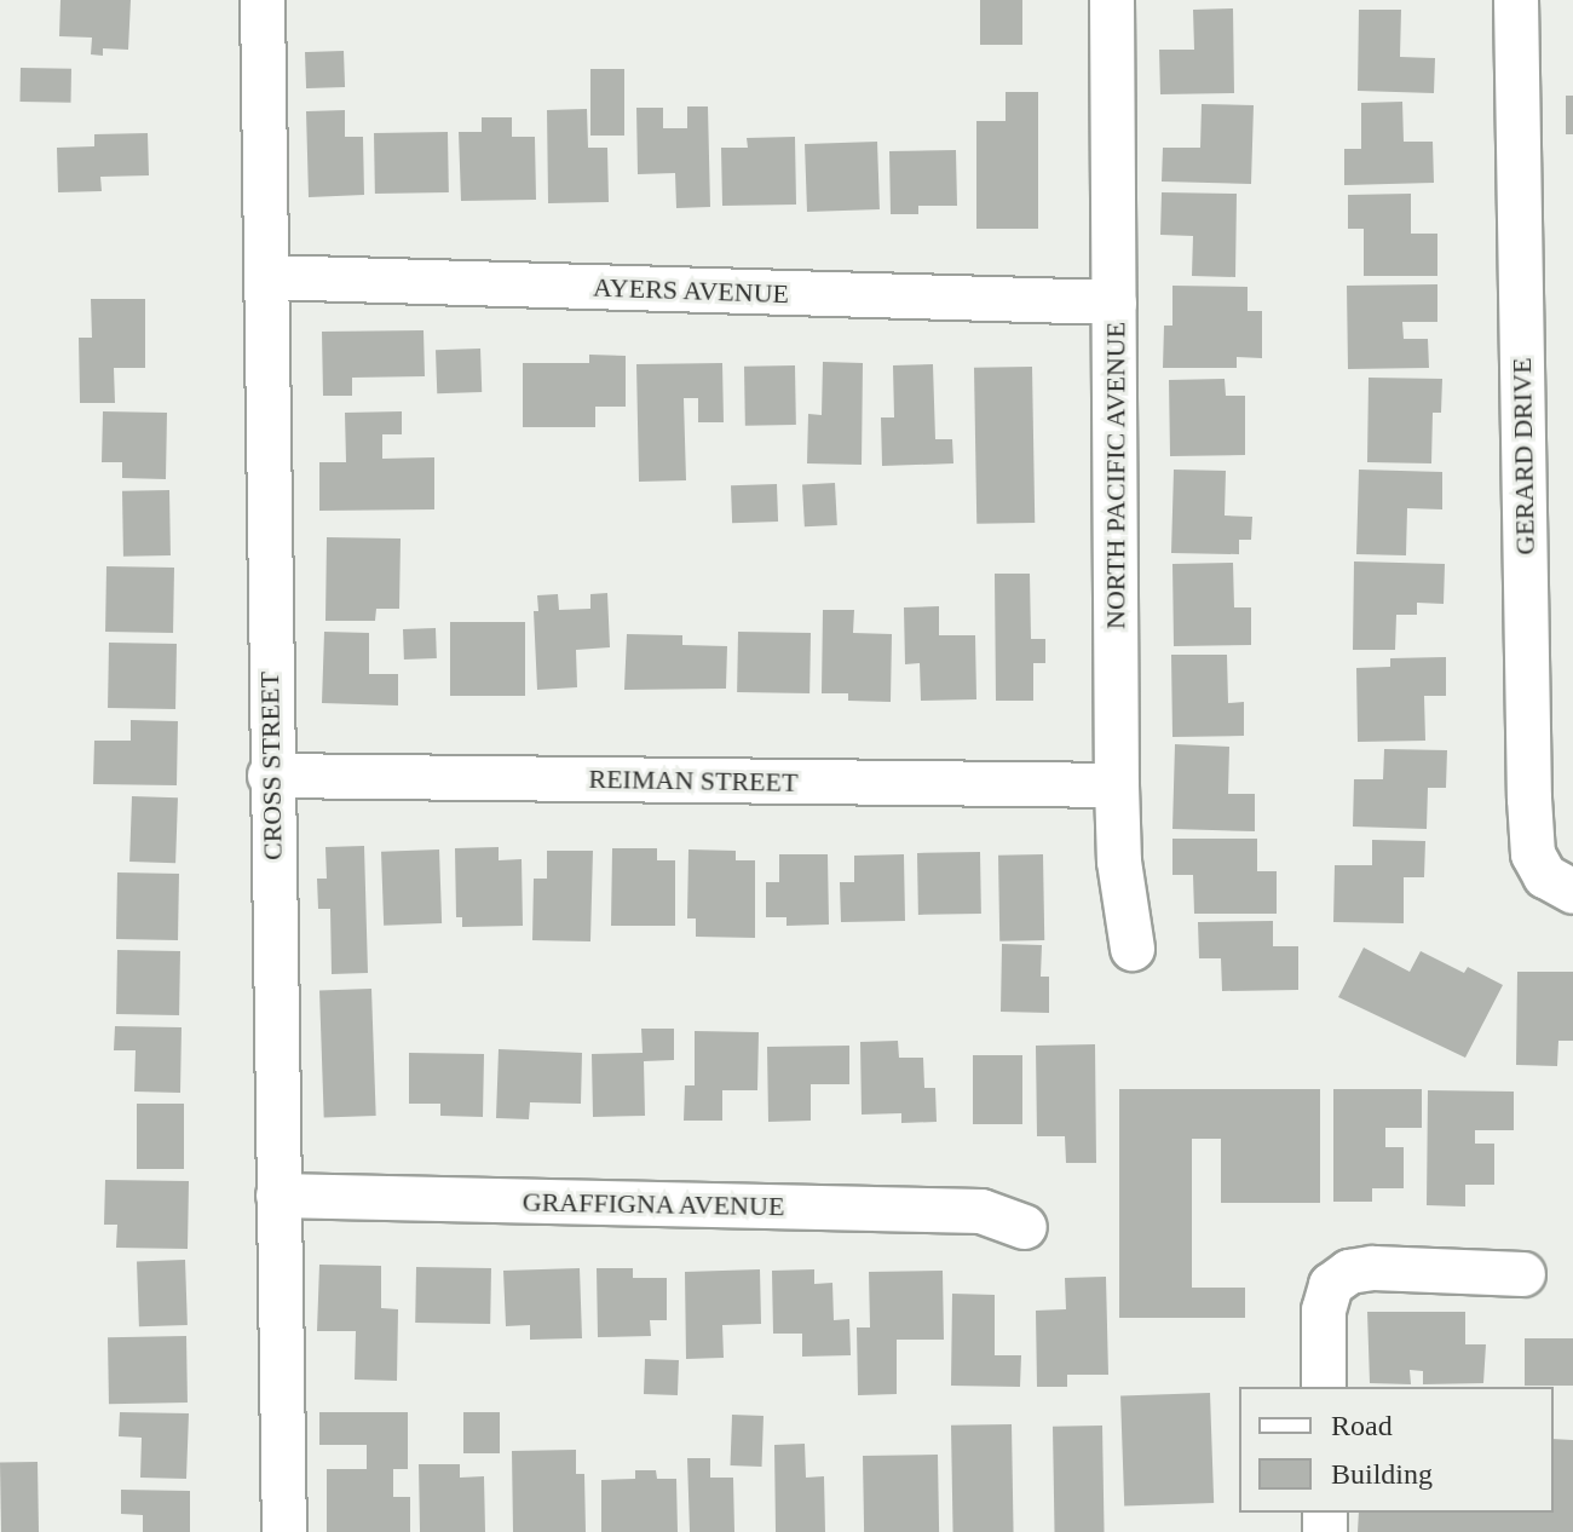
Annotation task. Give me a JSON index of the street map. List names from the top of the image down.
{
  "streets": {
    "street": [
      "AYERS AVENUE",
      "GERARD DRIVE",
      "NORTH PACIFIC AVENUE",
      "CROSS STREET",
      "REIMAN STREET",
      "GRAFFIGNA AVENUE"
    ]
  },
  "crossings": [
    ["AYERS AVENUE", "NORTH PACIFIC AVENUE"],
    ["AYERS AVENUE", "CROSS STREET"],
    ["NORTH PACIFIC AVENUE", "REIMAN STREET"],
    ["CROSS STREET", "REIMAN STREET"],
    ["CROSS STREET", "GRAFFIGNA AVENUE"]
  ],
  "legend": ["Road", "Building"]
}
